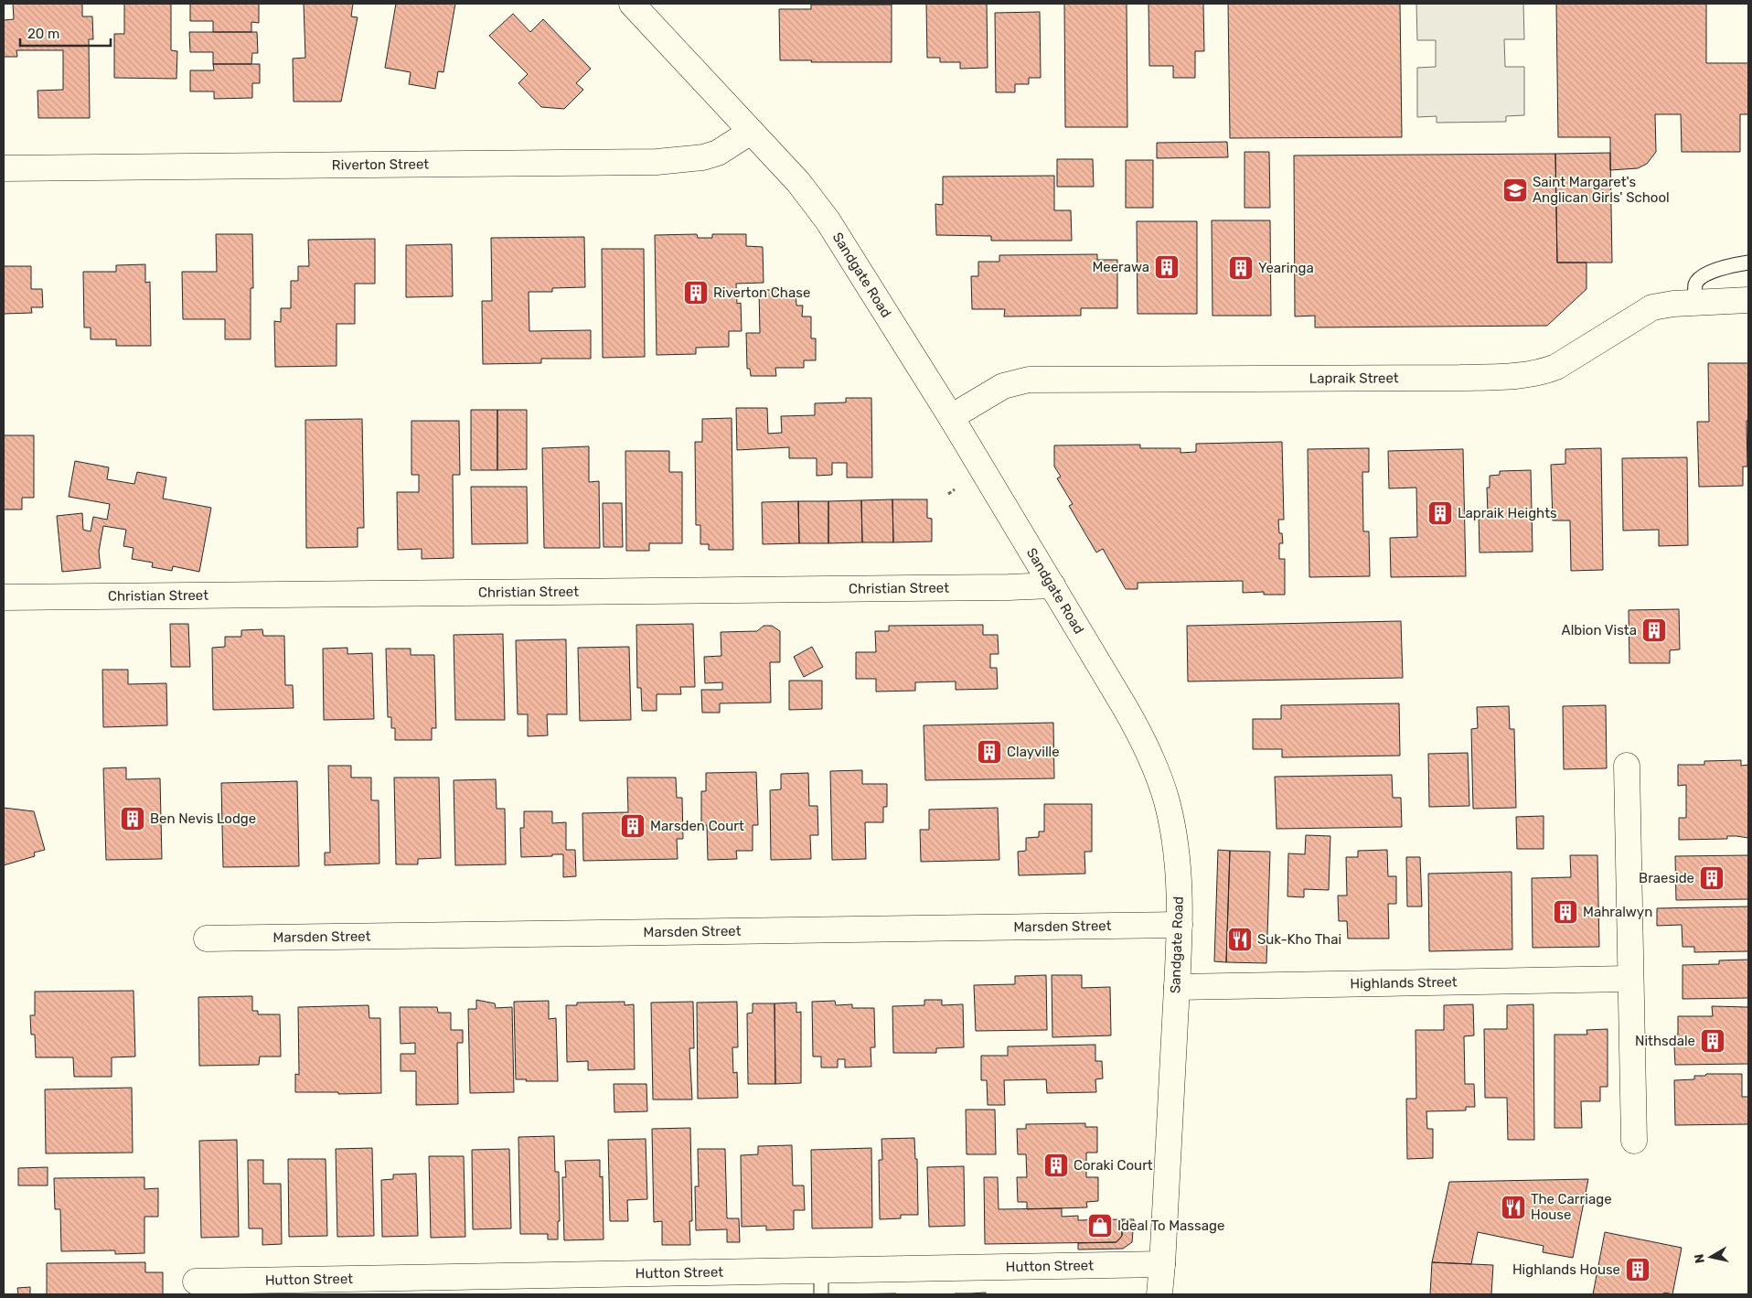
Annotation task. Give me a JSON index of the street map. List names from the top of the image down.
{
  "streets": {
    "main road": [
      "Riverton Street",
      "Sandgate Road",
      "Lapraik Street",
      "Christian Street",
      "Marsden Street",
      "Highlands Street",
      "Hutton Street"
    ]
  },
  "crossings": [
    ["Riverton Street", "Sandgate Road"],
    ["Sandgate Road", "Lapraik Street"],
    ["Sandgate Road", "Christian Street"],
    ["Sandgate Road", "Marsden Street"],
    ["Sandgate Road", "Highlands Street"],
    ["Sandgate Road", "Hutton Street"]
  ],
  "places": {
    "school or university": ["Saint Margaret's Anglican Girls' School"],
    "building": [
      "Meerawa",
      "Yearinga",
      "Riverton Chase",
      "Lapraik Heights",
      "Albion Vista",
      "Clayville",
      "Ben Nevis Lodge",
      "Marsden Court",
      "Braeside",
      "Mahralwyn",
      "Nithsdale",
      "Coraki Court",
      "Highlands House"
    ],
    "restaurant": ["Suk-Kho Thai", "The Carriage House"],
    "shop": ["Ideal To Massage"]
  },
  "scale_bar": "20 m",
  "north": "left"
}
